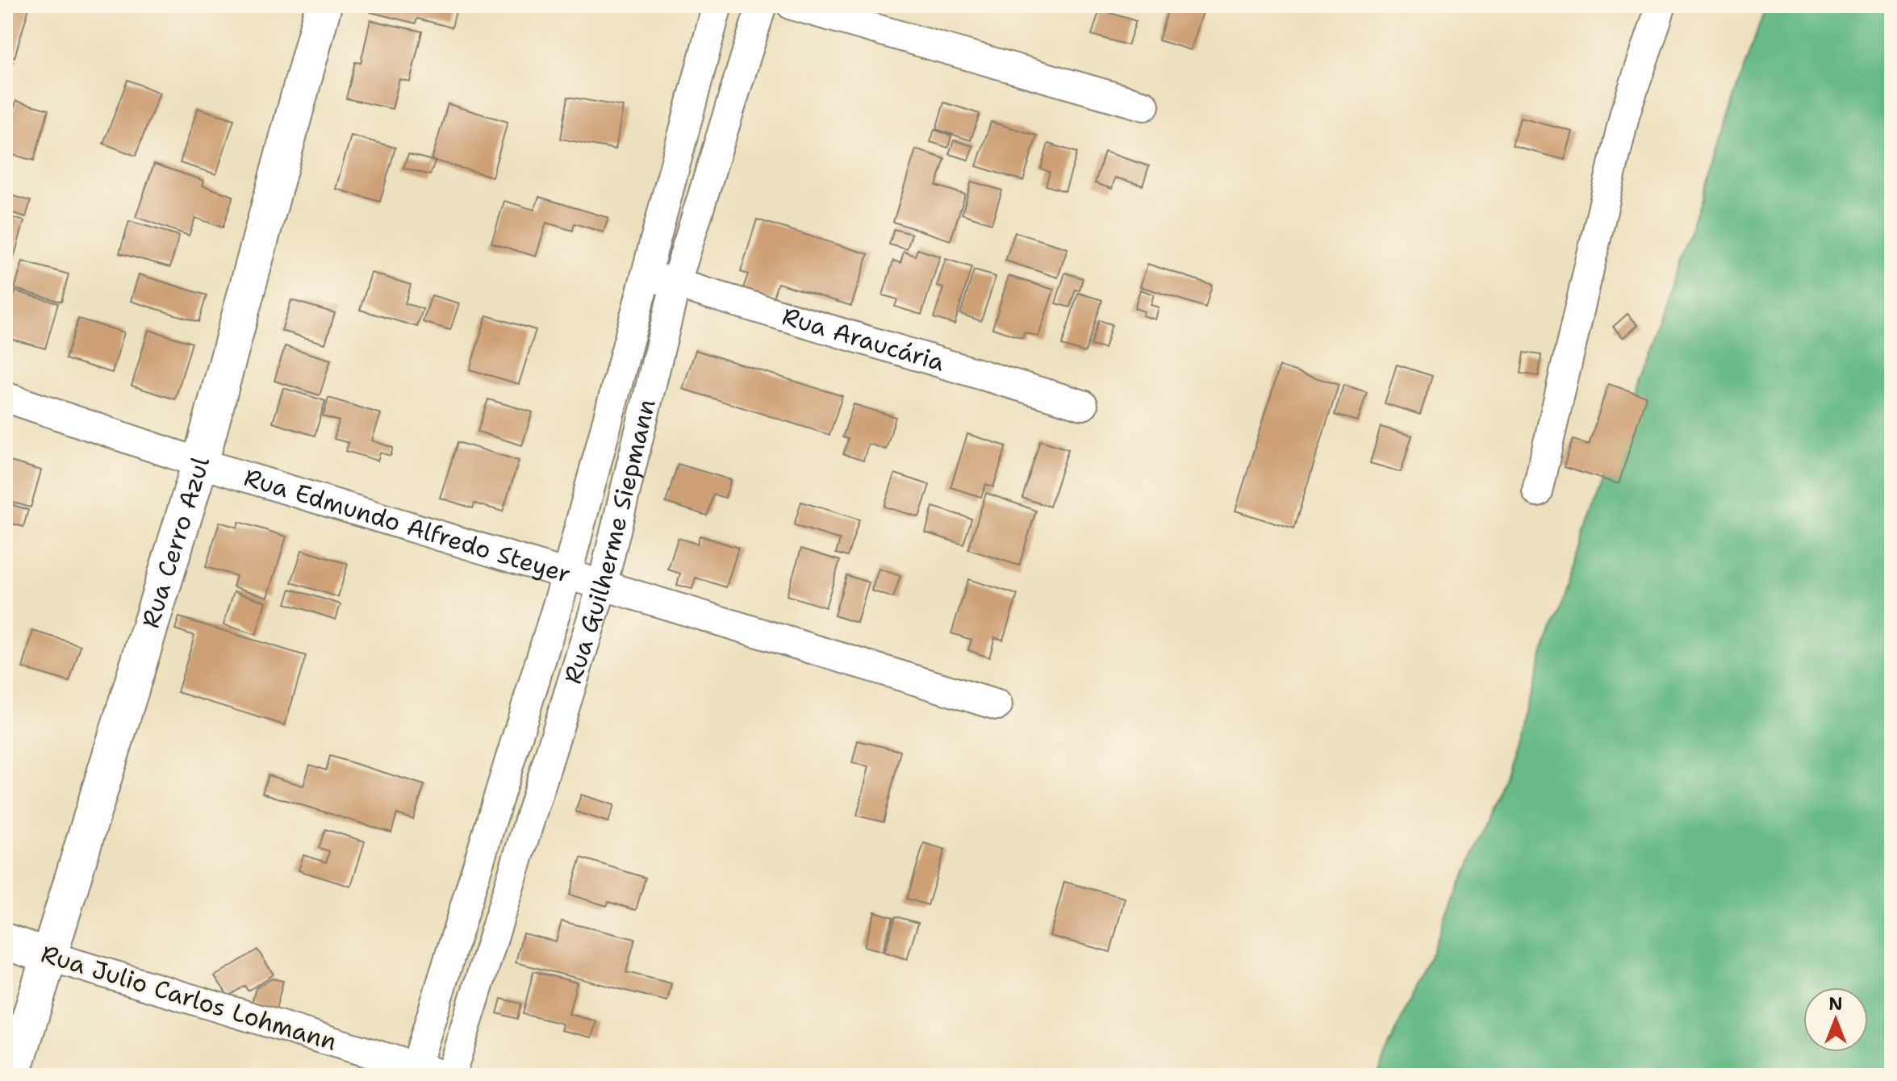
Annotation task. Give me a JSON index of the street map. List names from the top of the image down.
{
  "streets": {
    "street": [
      "Rua Araucária",
      "Rua Edmundo Alfredo Steyer",
      "Rua Guilherme Siepmann",
      "Rua Cerro Azul",
      "Rua Julio Carlos Lohmann"
    ]
  },
  "crossings": [
    ["Rua Araucária", "Rua Guilherme Siepmann"],
    ["Rua Edmundo Alfredo Steyer", "Rua Guilherme Siepmann"],
    ["Rua Edmundo Alfredo Steyer", "Rua Cerro Azul"],
    ["Rua Guilherme Siepmann", "Rua Julio Carlos Lohmann"],
    ["Rua Cerro Azul", "Rua Julio Carlos Lohmann"]
  ],
  "north": "top"
}
